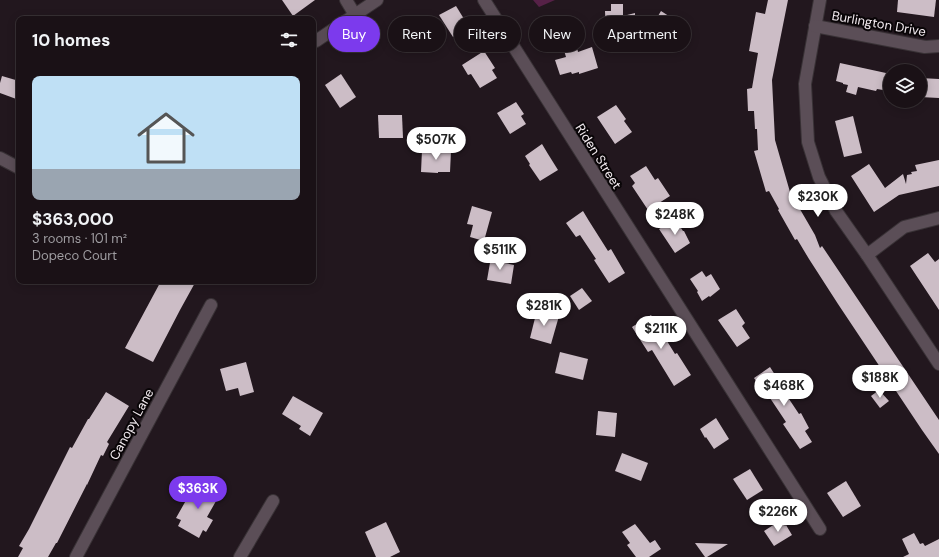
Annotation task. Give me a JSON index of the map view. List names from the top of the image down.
{
  "streets": {
    "street": ["Burlington Drive", "Riden Street", "Canopy Lane"]
  },
  "page": {
    "chip": [
      "Buy",
      "Rent",
      "Filters",
      "New",
      "Apartment"
    ],
    "heading": "10 homes",
    "list": [
      {
        "name": "$363,000",
        "note": "3 rooms · 101 m² · Dopeco Court"
      }
    ],
    "price": [
      "$507K",
      "$230K",
      "$248K",
      "$511K",
      "$281K",
      "$211K",
      "$188K",
      "$468K",
      "$363K",
      "$226K"
    ]
  }
}
